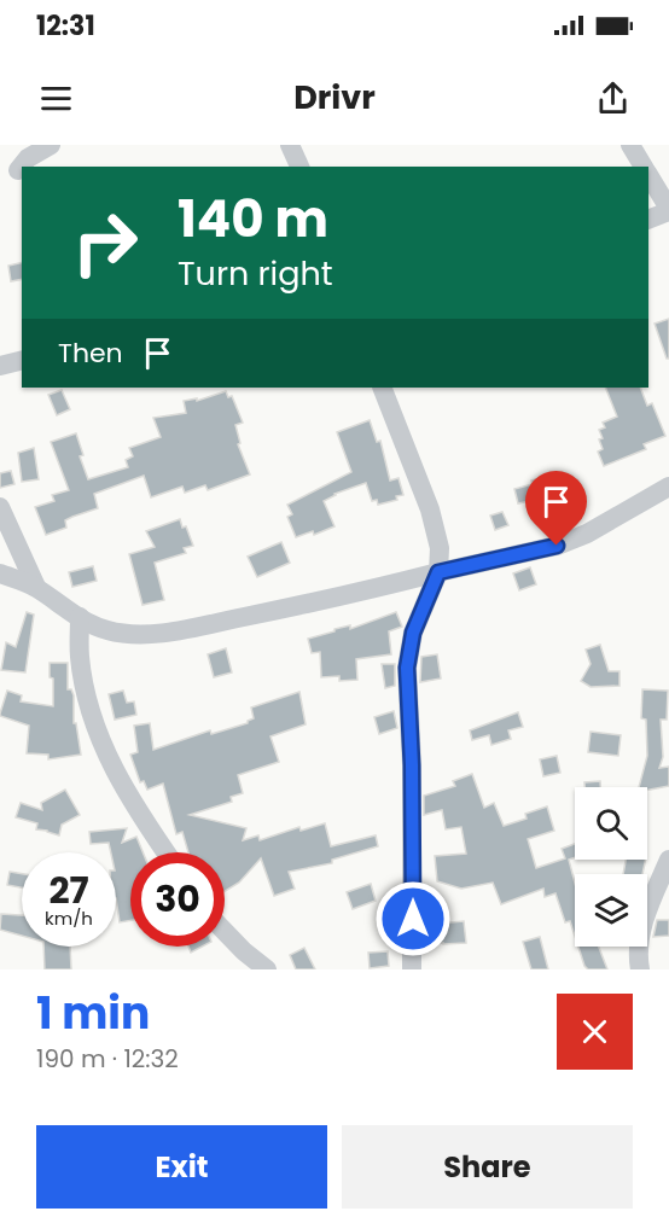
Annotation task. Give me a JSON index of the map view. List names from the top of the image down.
{
  "page": {
    "status": "12:31",
    "header": "Drivr",
    "turn": ["140 m", "Turn right"],
    "then": "Then",
    "speed": "27 km/h",
    "limit": "30",
    "heading": ["1 min", "190 m · 12:32"],
    "buttons": ["Exit", "Share"]
  }
}
